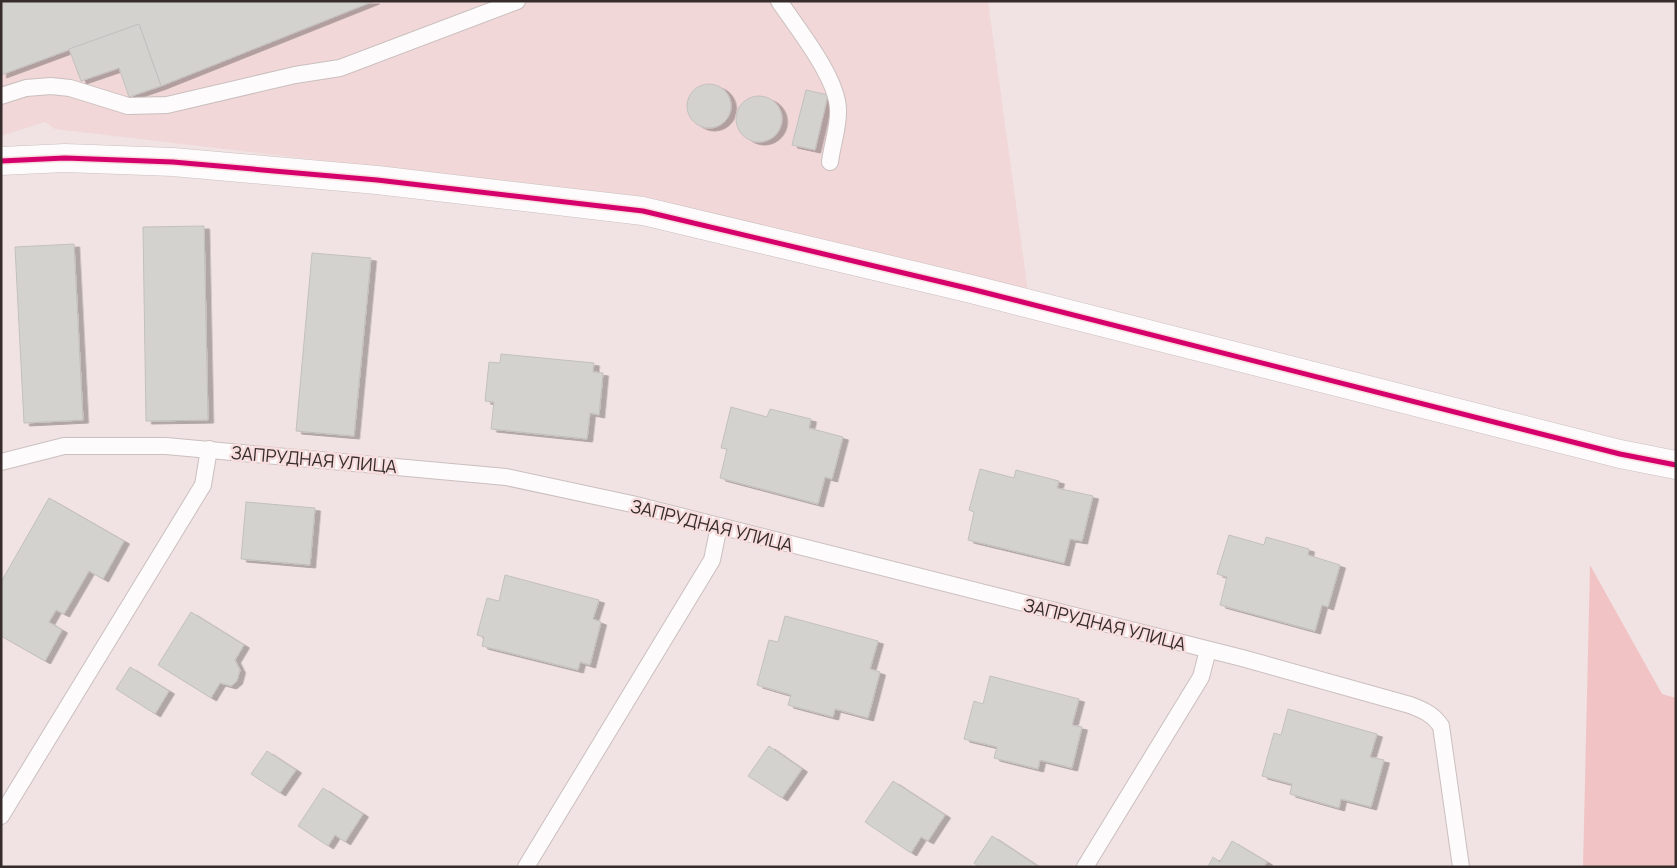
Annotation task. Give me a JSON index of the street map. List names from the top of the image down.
{
  "streets": {
    "lane": ["ЗАПРУДНАЯ УЛИЦА"]
  }
}
